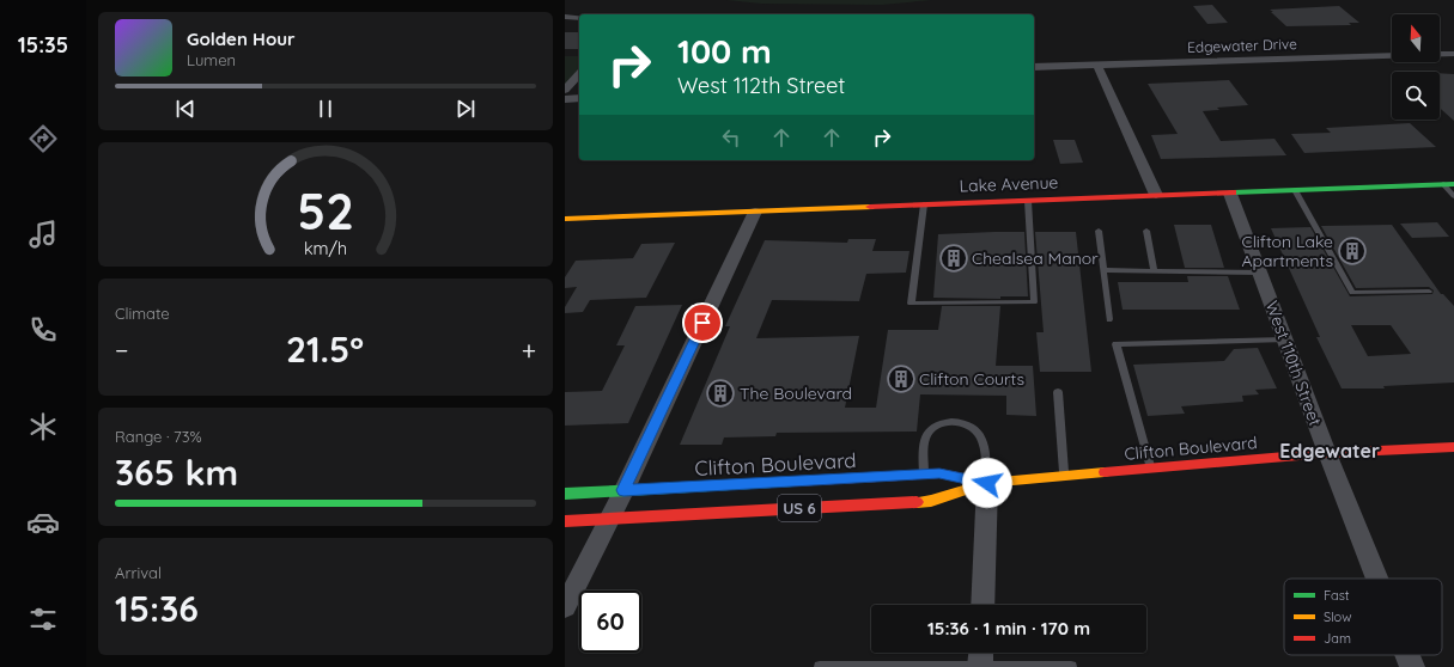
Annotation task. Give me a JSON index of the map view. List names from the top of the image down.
{
  "streets": {
    "street": [
      "Edgewater Drive",
      "Lake Avenue",
      "West 110th Street",
      "Clifton Boulevard",
      "US 6"
    ]
  },
  "crossings": [
    ["Lake Avenue", "West 110th Street"],
    ["West 110th Street", "Clifton Boulevard"]
  ],
  "districts": ["Edgewater"],
  "places": {
    "building": [
      "Clifton Lake Apartments",
      "Chealsea Manor",
      "Clifton Courts",
      "The Boulevard"
    ]
  },
  "legend": ["Fast", "Slow", "Jam"],
  "north": "top",
  "page": {
    "tabs": "15:35",
    "turn": ["100 m", "West 112th Street"],
    "song": ["Golden Hour", "Lumen"],
    "tile": [
      "Climate",
      ["Range · 73%", "365 km"],
      ["Arrival", "15:36"]
    ],
    "heat": ["−", "21.5°", "+"],
    "limit": "60",
    "trip": "15:36 · 1 min · 170 m",
    "gauge": ["52", "km/h"]
  }
}
